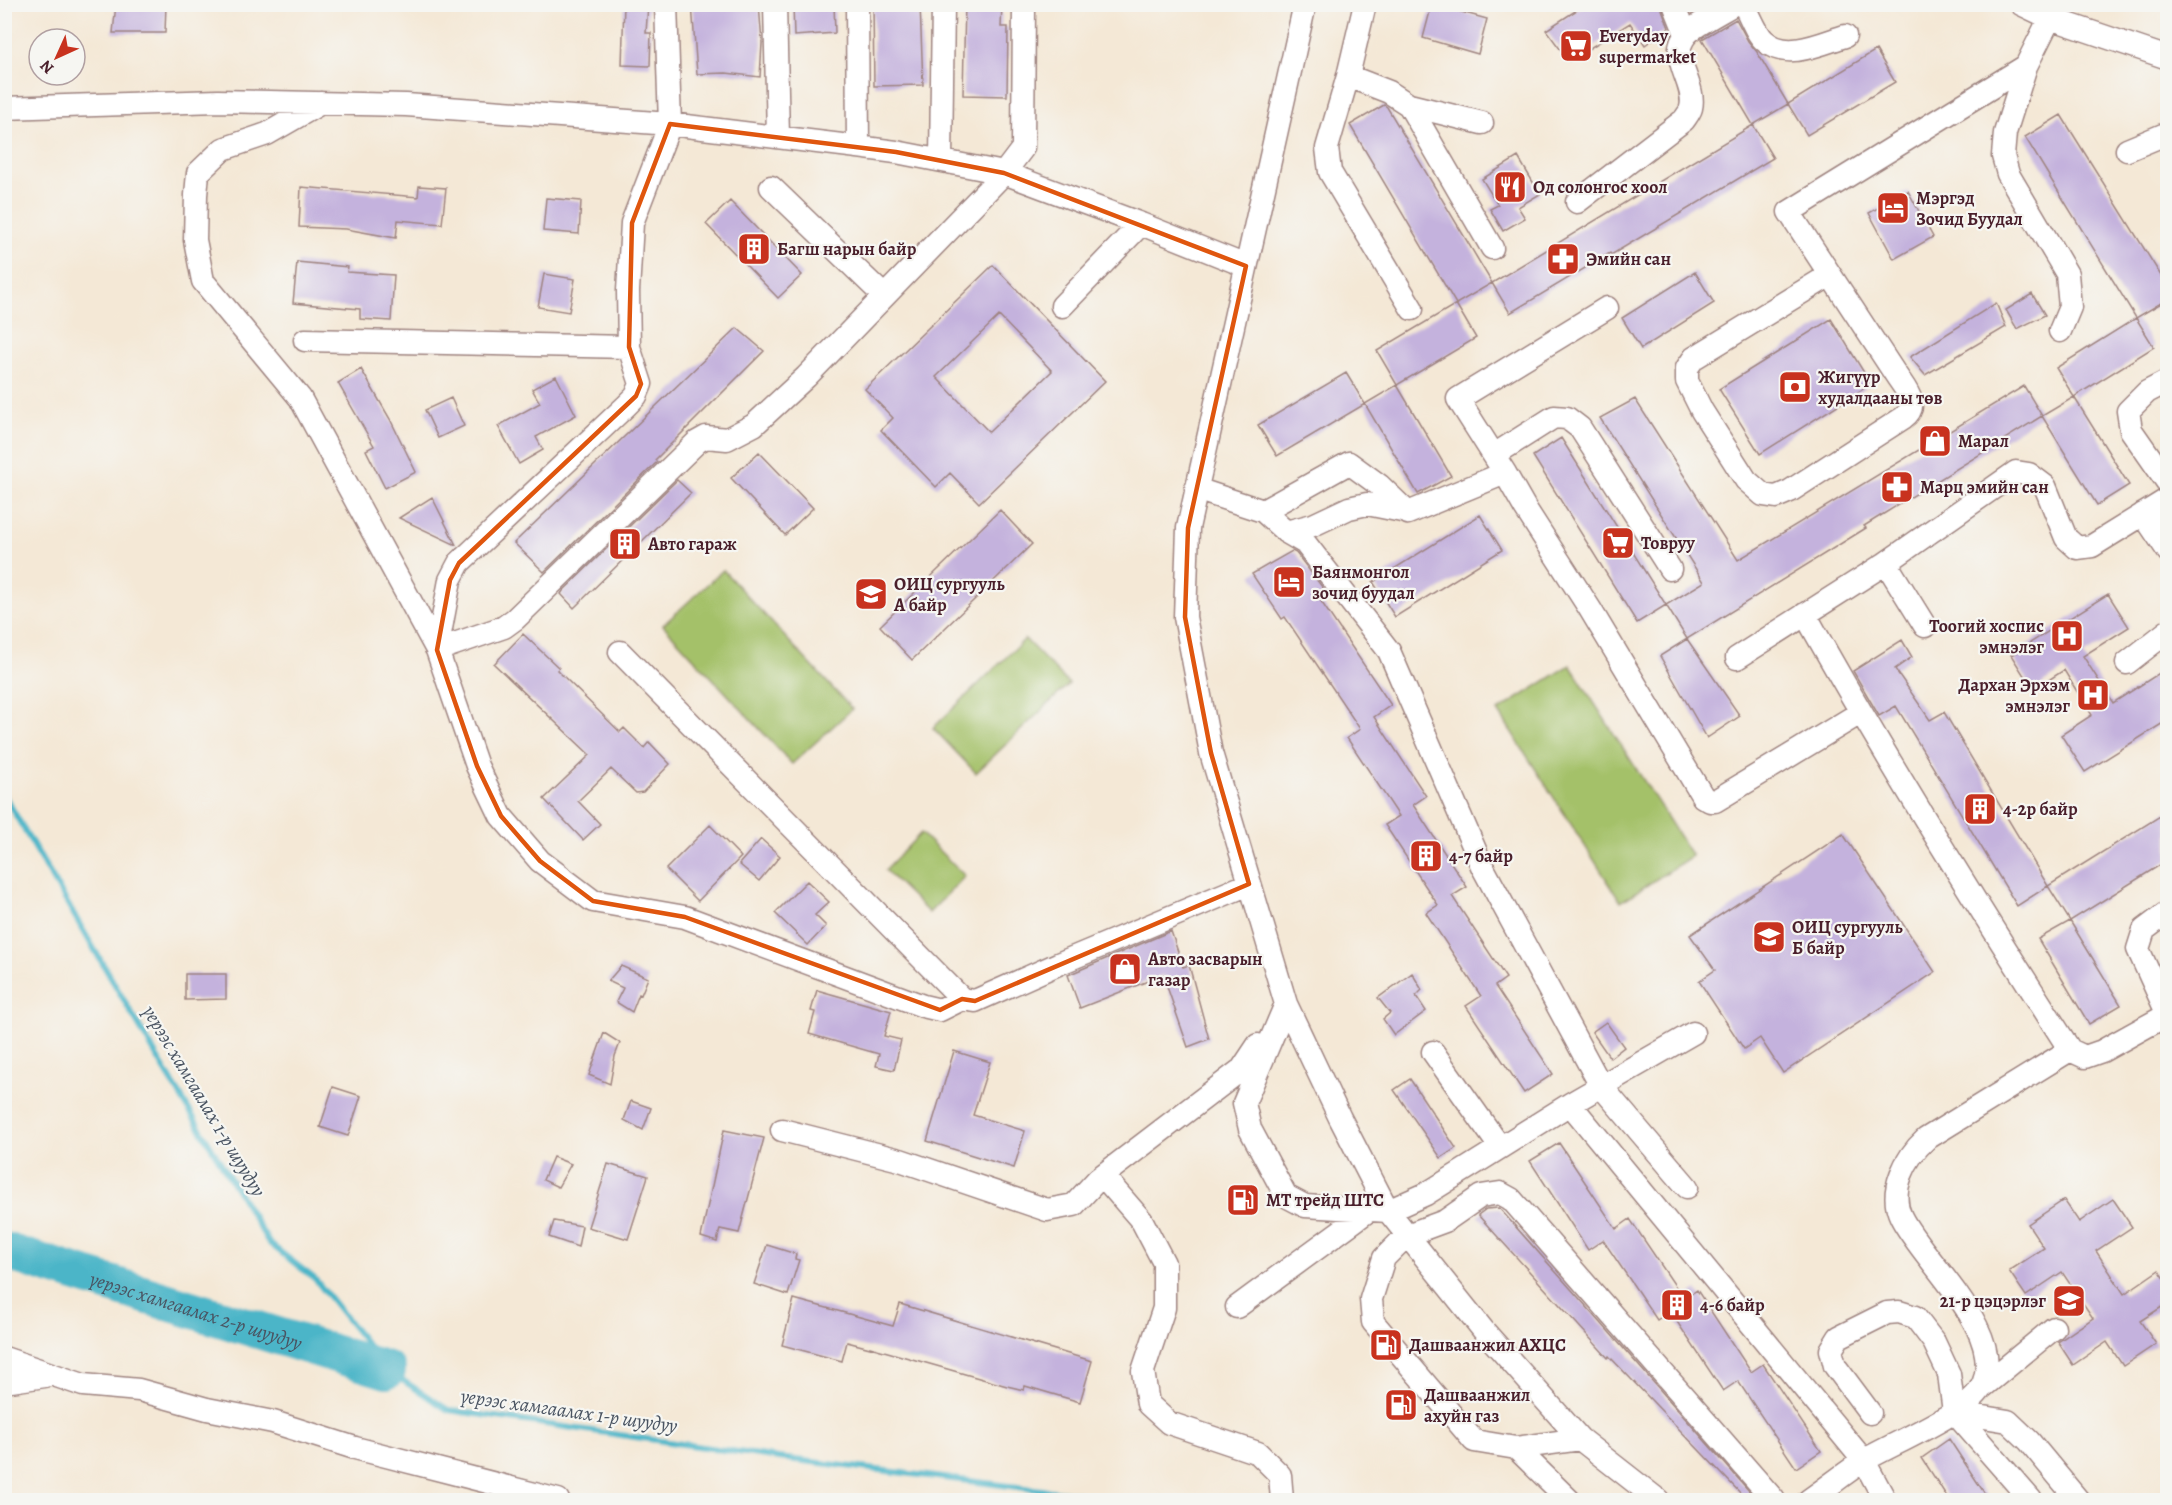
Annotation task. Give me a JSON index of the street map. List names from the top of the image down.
{
  "water": ["үерээс хамгаалах 1-р шуудуу", "үерээс хамгаалах 2-р шуудуу"],
  "places": {
    "supermarket": ["Everyday supermarket", "Товруу"],
    "restaurant": ["Од солонгос хоол"],
    "hotel": ["Мэргэд Зочид Буудал", "Баянмонгол зочид буудал"],
    "building": [
      "Багш нарын байр",
      "Авто гараж",
      "4-2р байр",
      "4-7 байр",
      "4-6 байр"
    ],
    "pharmacy": ["Эмийн сан", "Марц эмийн сан"],
    "bank": ["Жигүүр худалдааны төв"],
    "shop": ["Марал", "Авто засварын газар"],
    "school or university": ["ОИЦ сургууль А байр", "ОИЦ сургууль Б байр", "21-р цэцэрлэг"],
    "hospital": ["Тоогий хоспис эмнэлэг", "Дархан Эрхэм эмнэлэг"],
    "fuel station": ["МТ трейд ШТС", "Дашваанжил АХЦС", "Дашваанжил ахуйн газ"]
  },
  "north": "bottom left"
}
